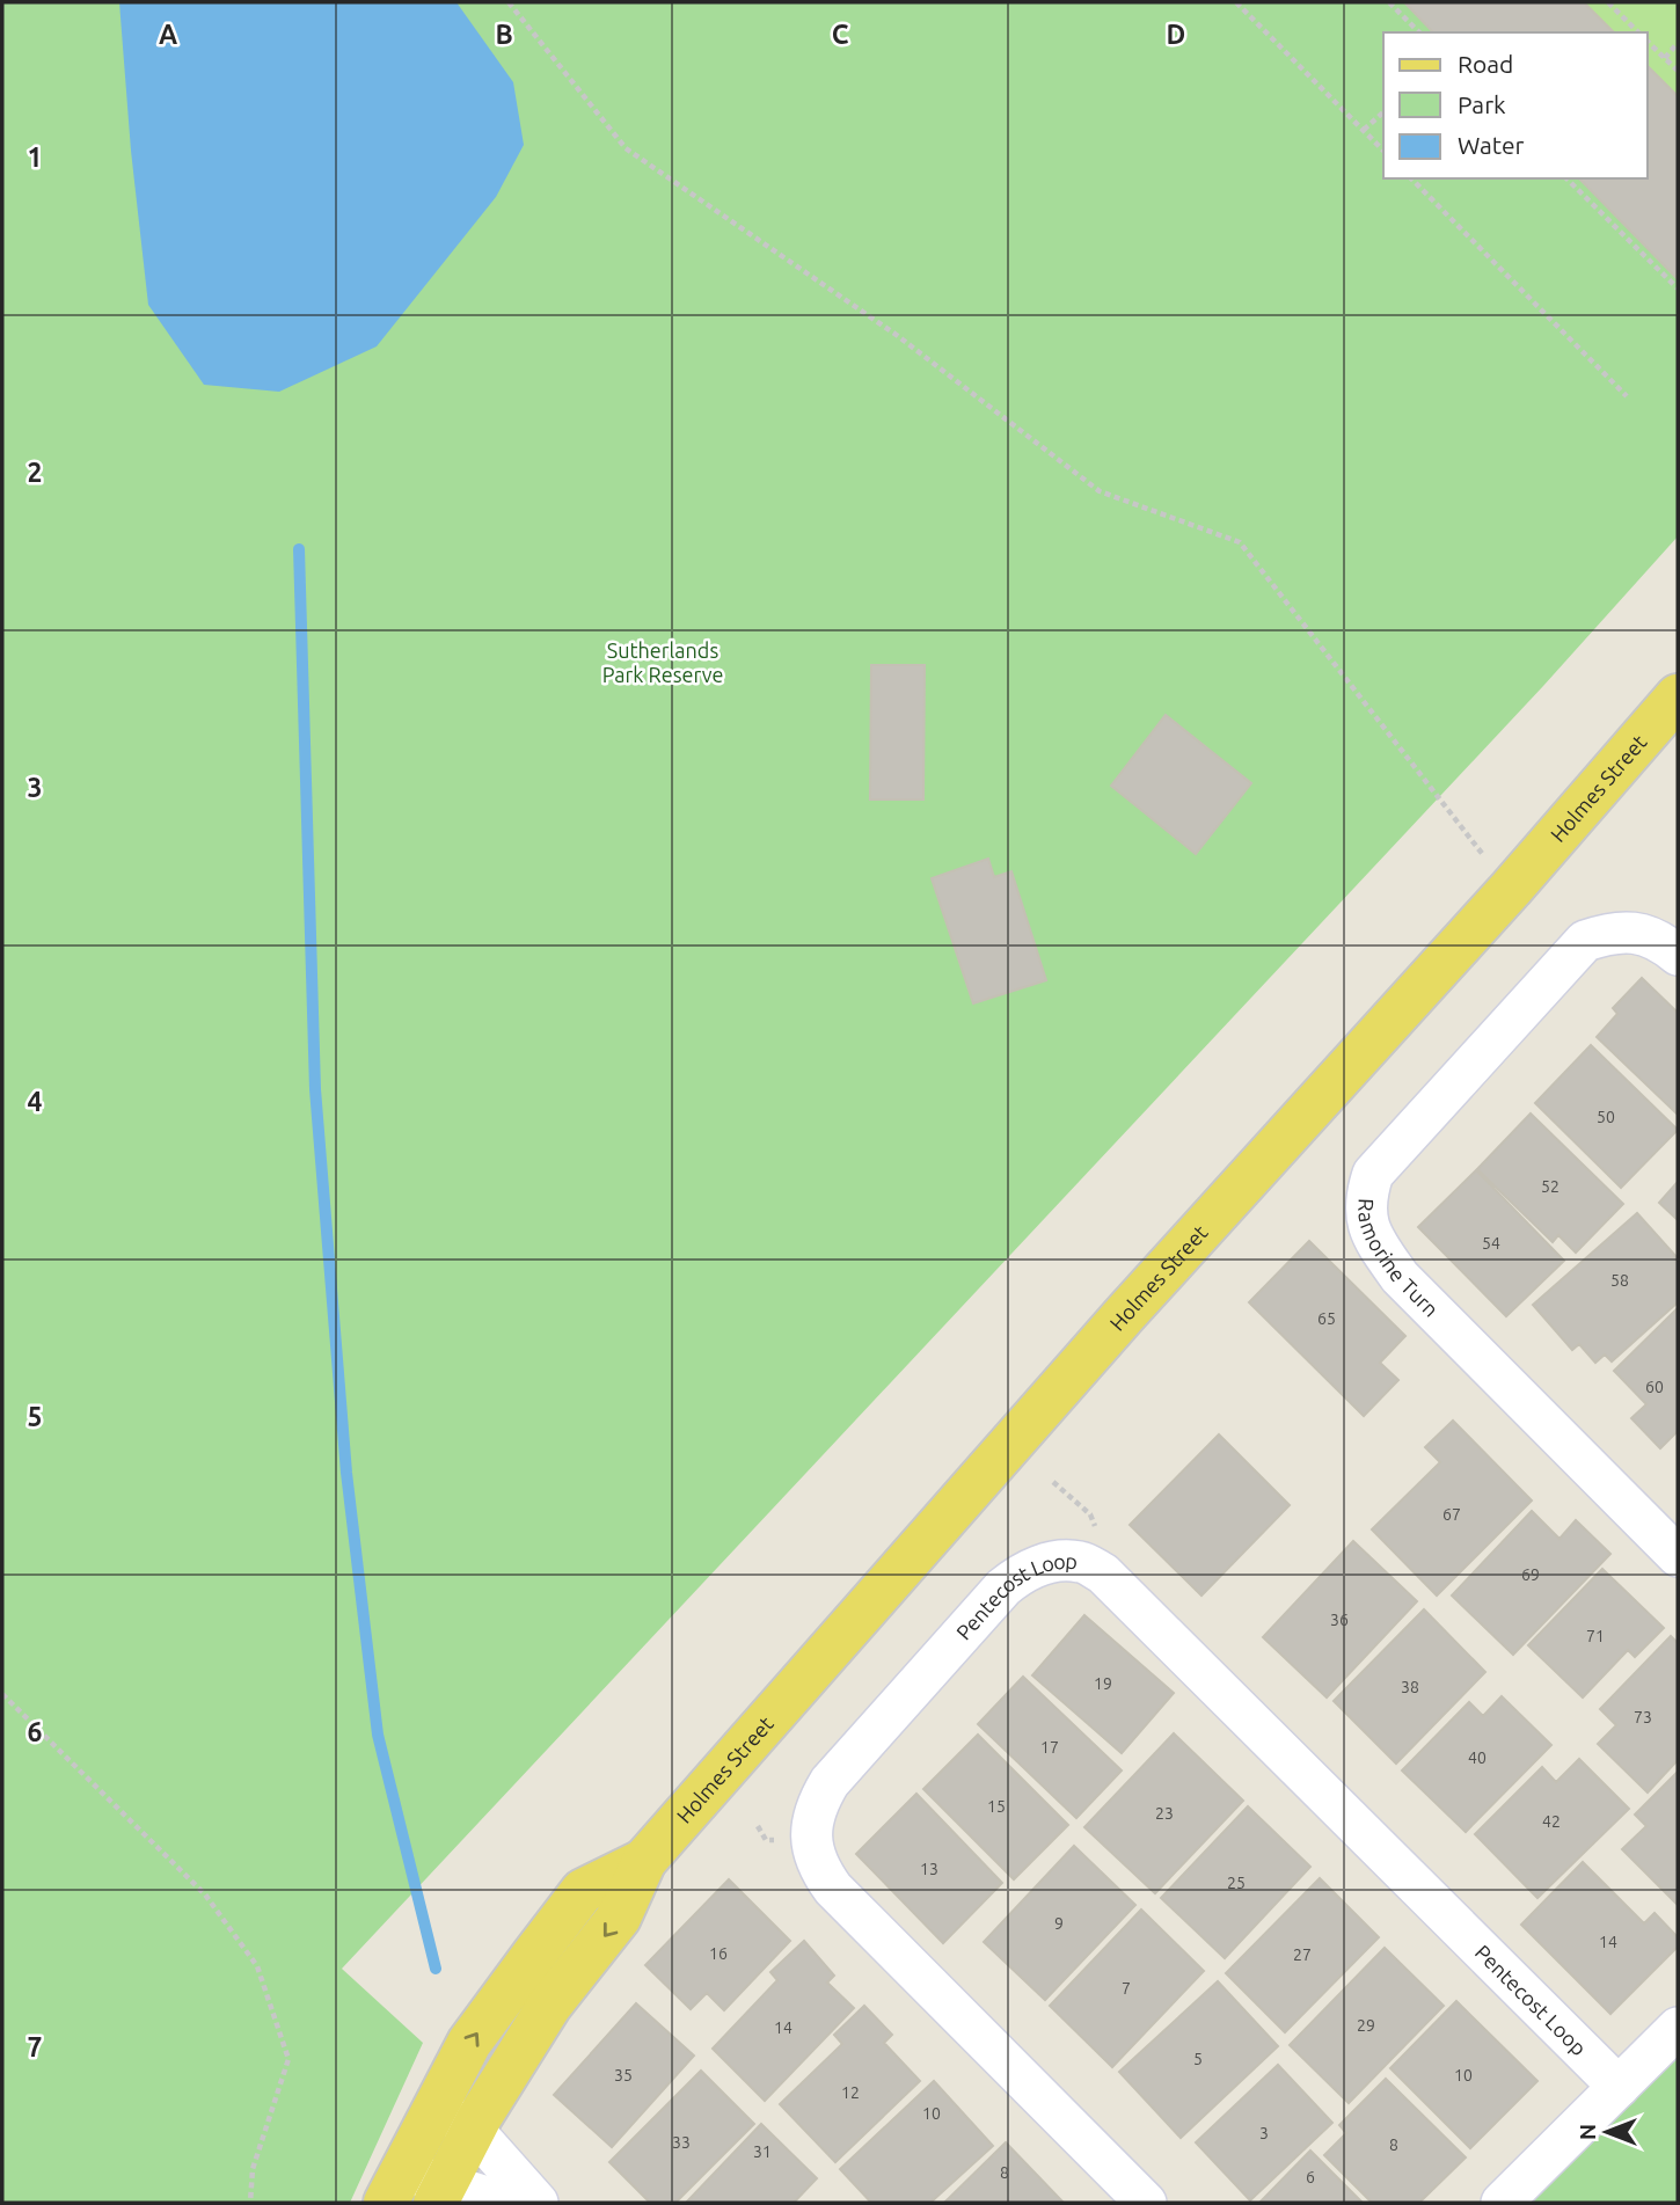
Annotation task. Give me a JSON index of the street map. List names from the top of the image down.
{
  "streets": {
    "main road": ["Holmes Street"],
    "street": ["Ramorine Turn", "Pentecost Loop"]
  },
  "parks": ["Sutherlands Park Reserve"],
  "house_numbers": [
    "50",
    "52",
    "54",
    "58",
    "65",
    "60",
    "67",
    "69",
    "36",
    "71",
    "19",
    "38",
    "73",
    "17",
    "40",
    "15",
    "23",
    "42",
    "13",
    "25",
    "9",
    "14",
    "16",
    "27",
    "7",
    "29",
    "14",
    "5",
    "35",
    "10",
    "12",
    "10",
    "3",
    "33",
    "8",
    "31",
    "8",
    "6"
  ],
  "legend": ["Road", "Park", "Water"],
  "north": "left",
  "grid": {
    "columns": [
      "A",
      "B",
      "C",
      "D"
    ],
    "rows": [
      "1",
      "2",
      "3",
      "4",
      "5",
      "6",
      "7"
    ]
  }
}
